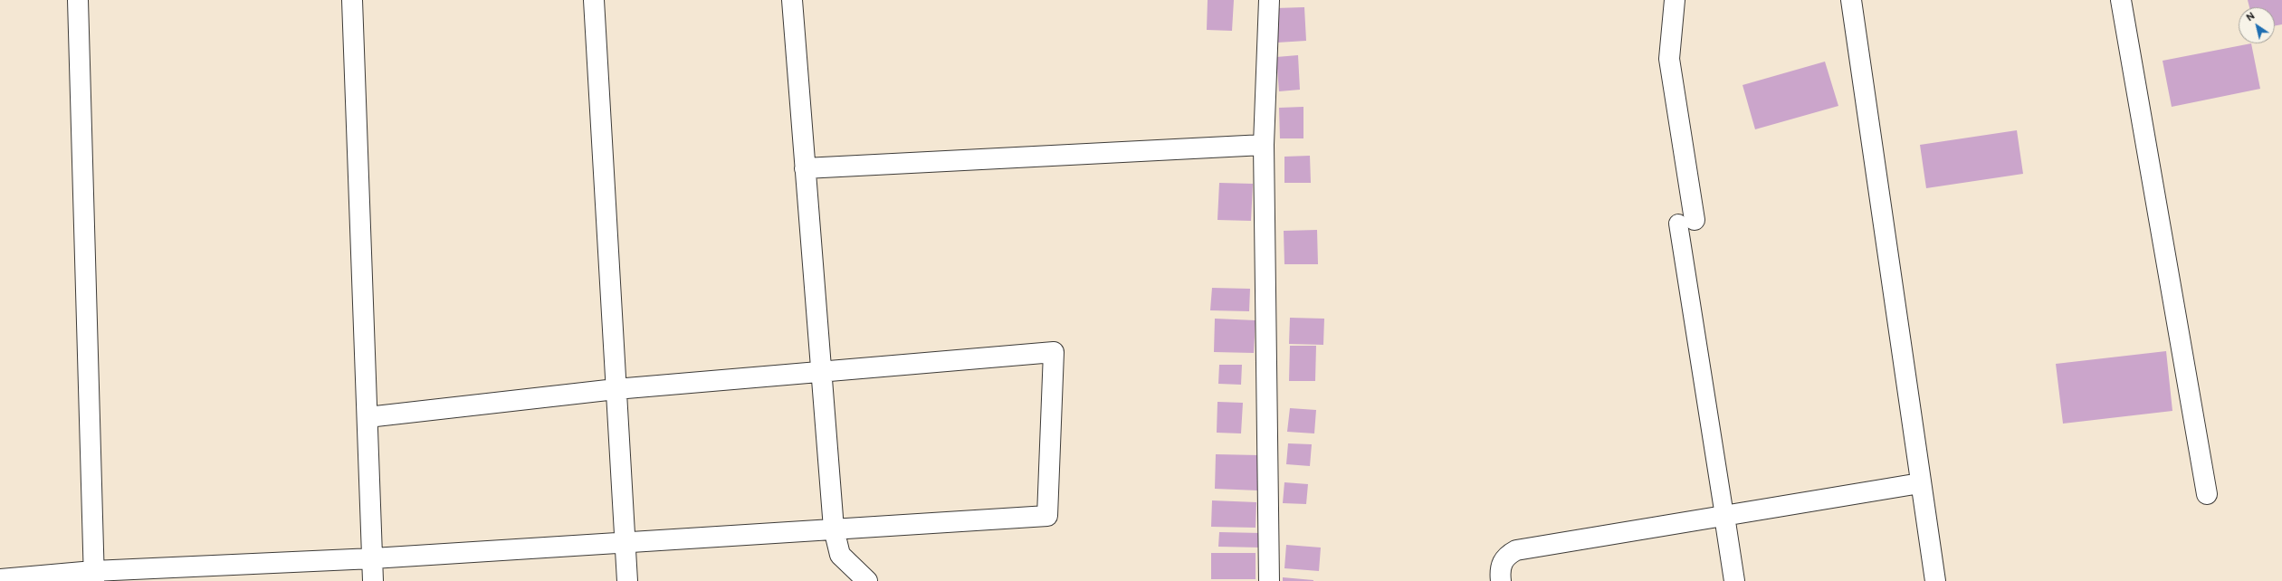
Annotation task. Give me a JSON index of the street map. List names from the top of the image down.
{
  "north": "top left"
}
